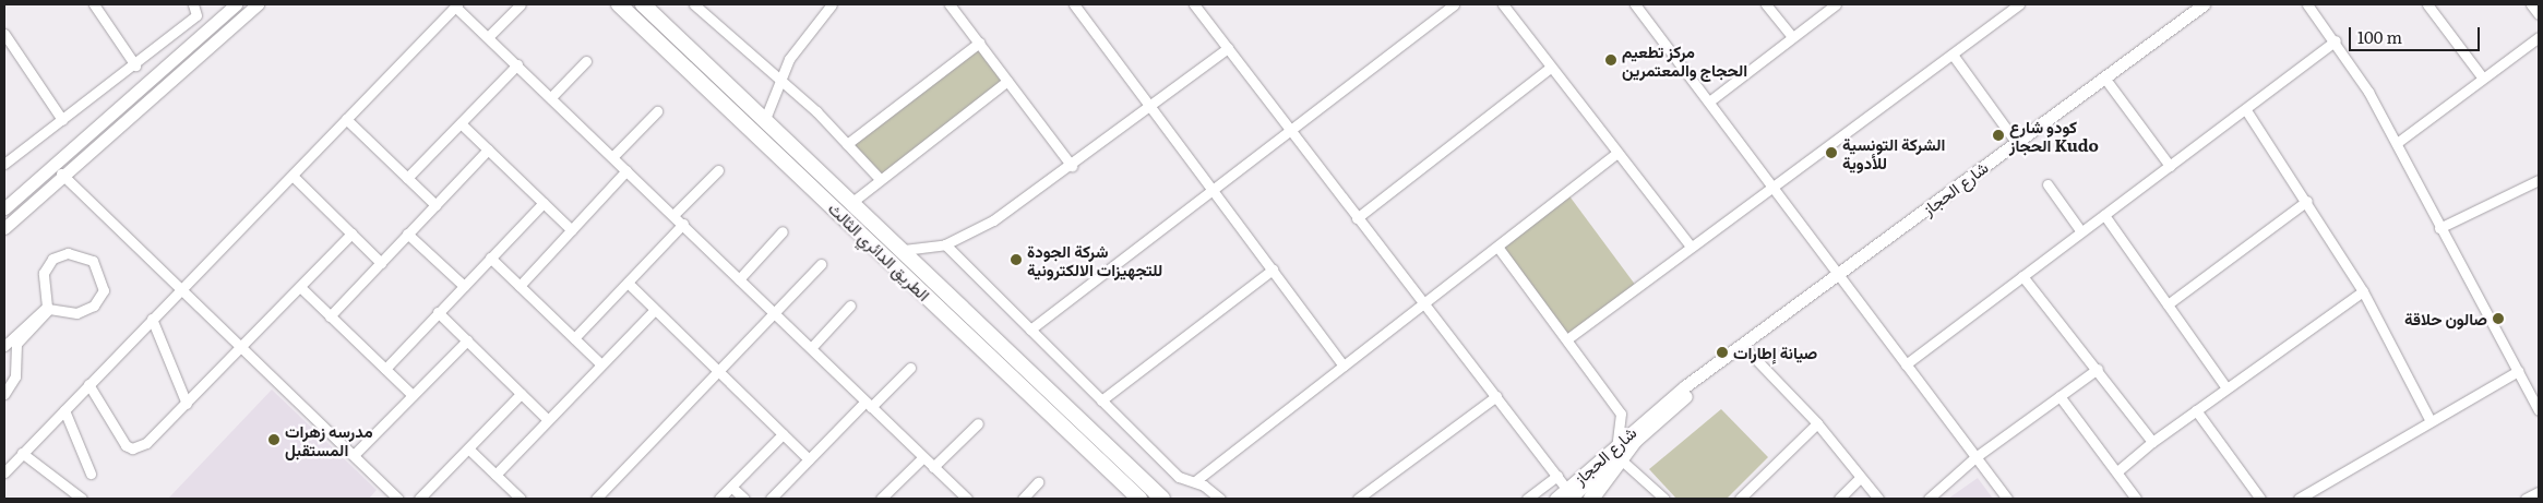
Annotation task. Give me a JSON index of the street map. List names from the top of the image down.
{
  "streets": {
    "highway": ["الطريق الدائري الثالث"],
    "main road": ["شارع الحجاز"]
  },
  "places": [
    "مركز تطعيم الحجاج والمعتمرين",
    "كودو شارع الحجاز Kudo",
    "الشركة التونسية للأدوية",
    "شركة الجودة للتجهيزات الالكترونية",
    "صالون حلاقة",
    "صيانة إطارات",
    "مدرسه زهرات المستقبل"
  ],
  "scale_bar": "100 m"
}
